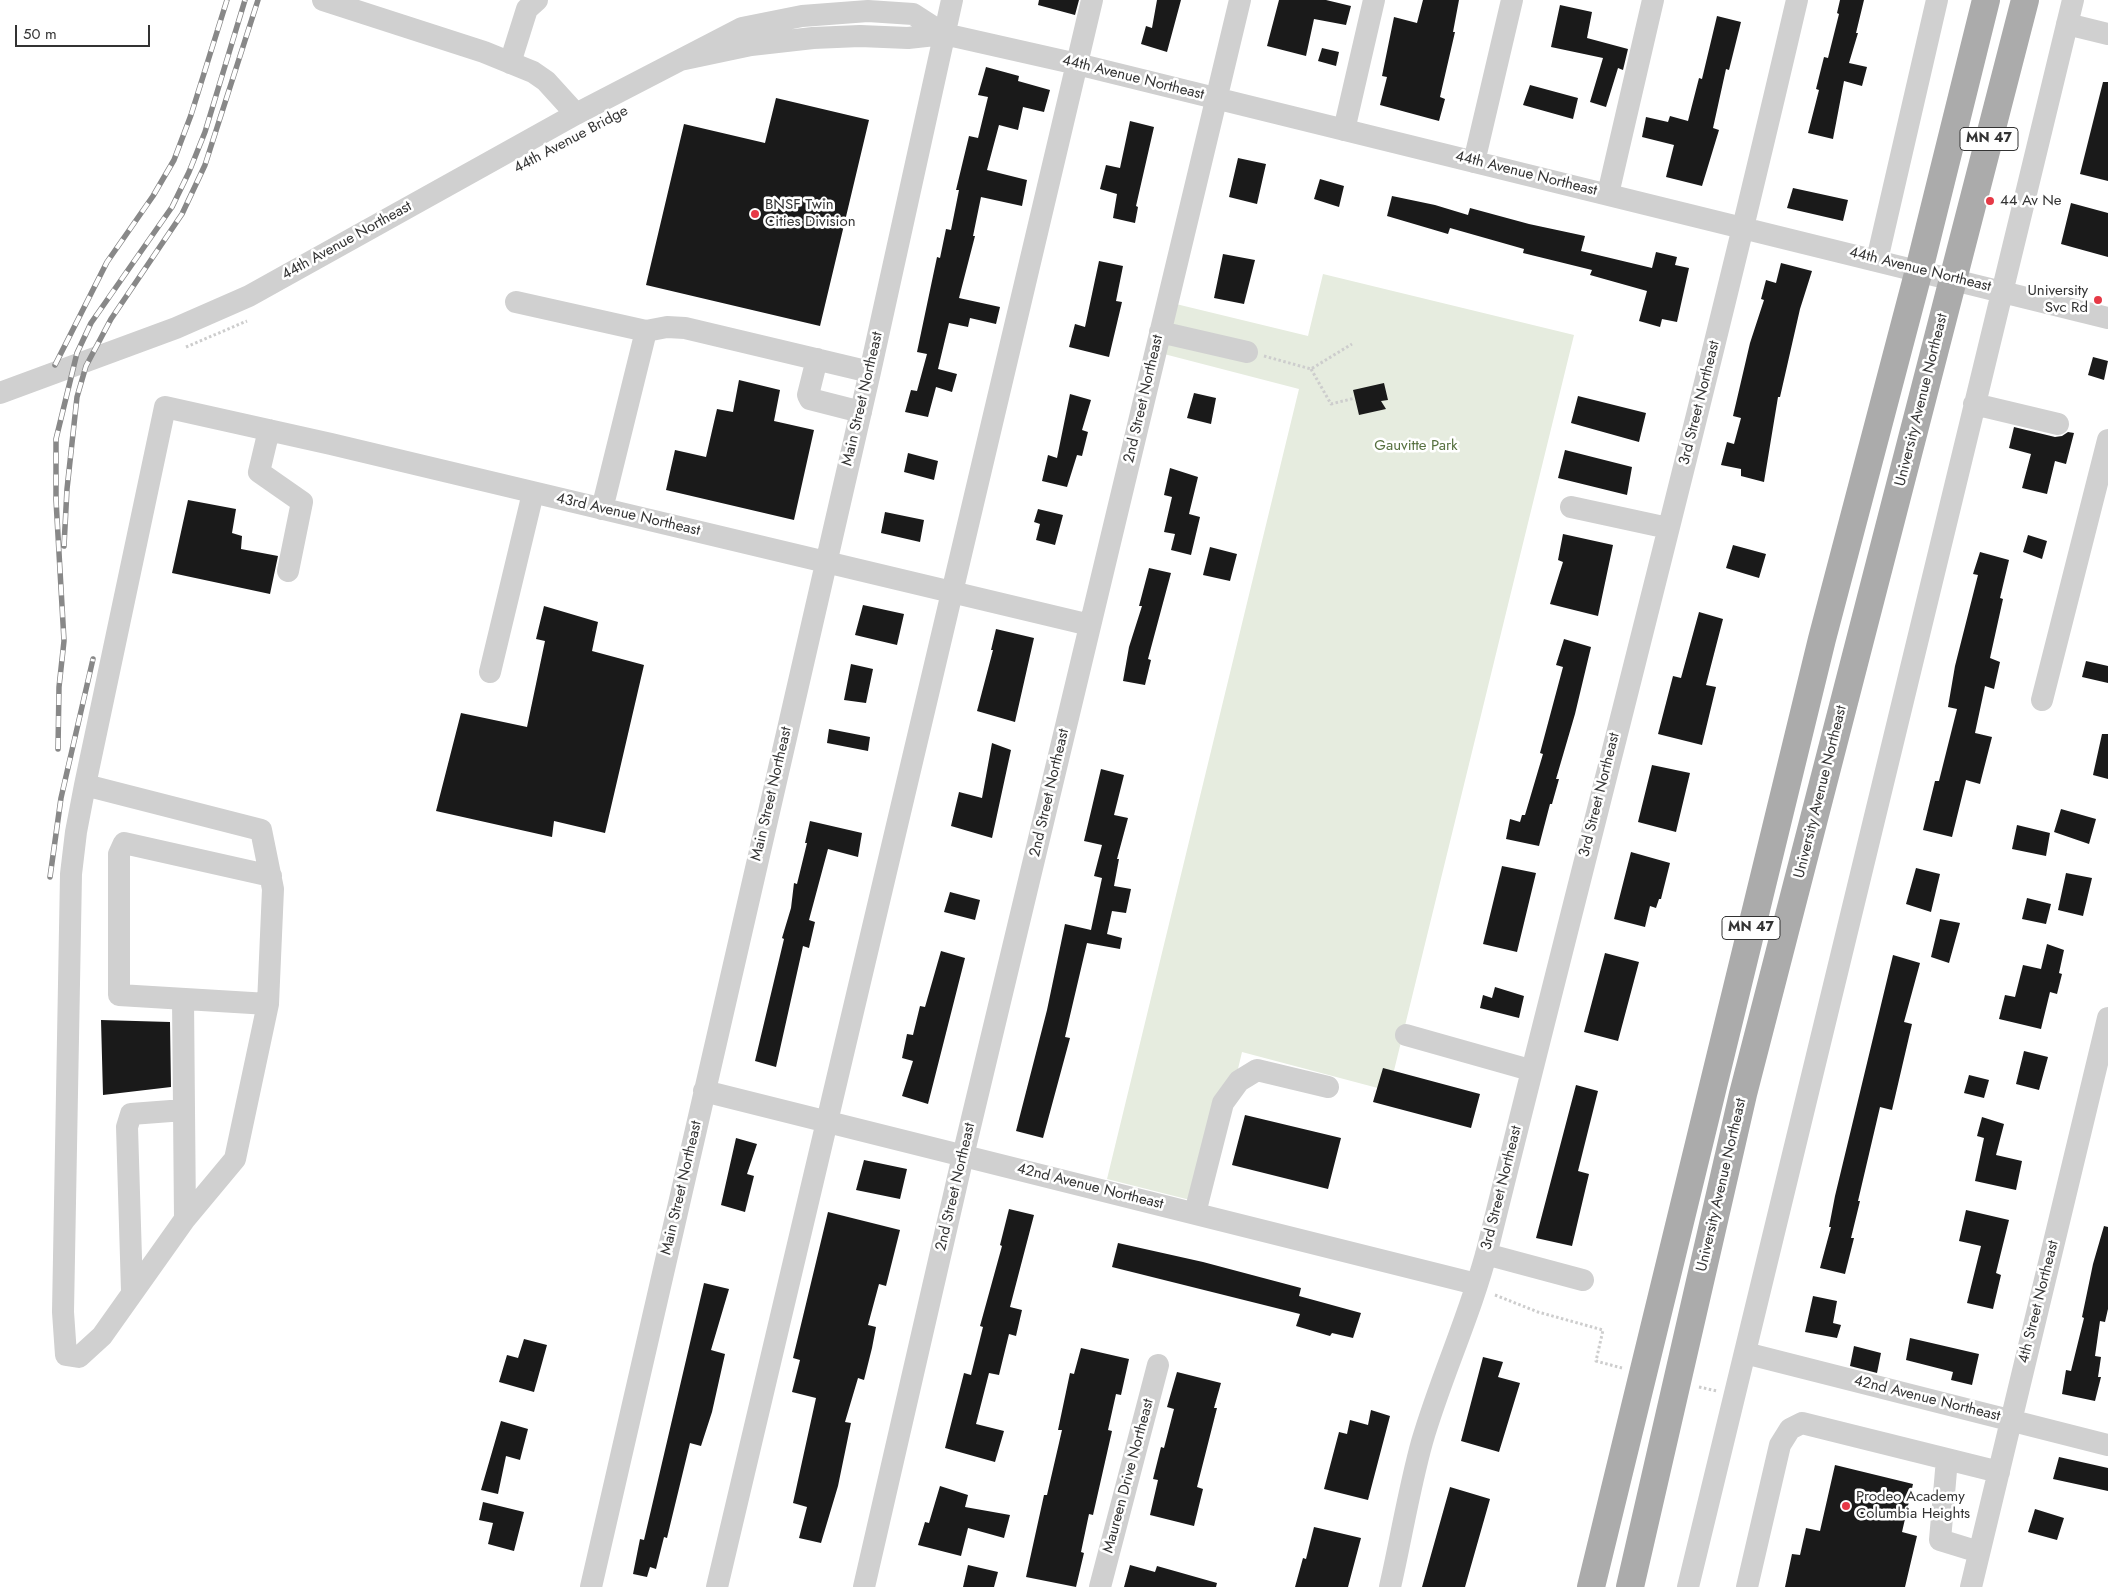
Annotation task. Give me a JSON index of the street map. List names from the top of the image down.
{
  "streets": {
    "main road": ["MN 47", "University Avenue Northeast"],
    "street": [
      "44th Avenue Northeast",
      "Main Street Northeast",
      "2nd Street Northeast",
      "3rd Street Northeast",
      "43rd Avenue Northeast",
      "42nd Avenue Northeast",
      "4th Street Northeast",
      "Maureen Drive Northeast"
    ]
  },
  "crossings": [
    ["44th Avenue Northeast", "Main Street Northeast"],
    ["44th Avenue Northeast", "2nd Street Northeast"],
    ["44th Avenue Northeast", "University Avenue Northeast"],
    ["44th Avenue Northeast", "3rd Street Northeast"],
    ["Main Street Northeast", "43rd Avenue Northeast"],
    ["Main Street Northeast", "42nd Avenue Northeast"],
    ["2nd Street Northeast", "43rd Avenue Northeast"],
    ["2nd Street Northeast", "42nd Avenue Northeast"],
    ["3rd Street Northeast", "42nd Avenue Northeast"],
    ["42nd Avenue Northeast", "4th Street Northeast"]
  ],
  "parks": ["Gauvitte Park"],
  "places": [
    "44 Av Ne",
    "BNSF Twin Cities Division",
    "University Svc Rd",
    "Prodeo Academy Columbia Heights"
  ],
  "scale_bar": "50 m"
}
